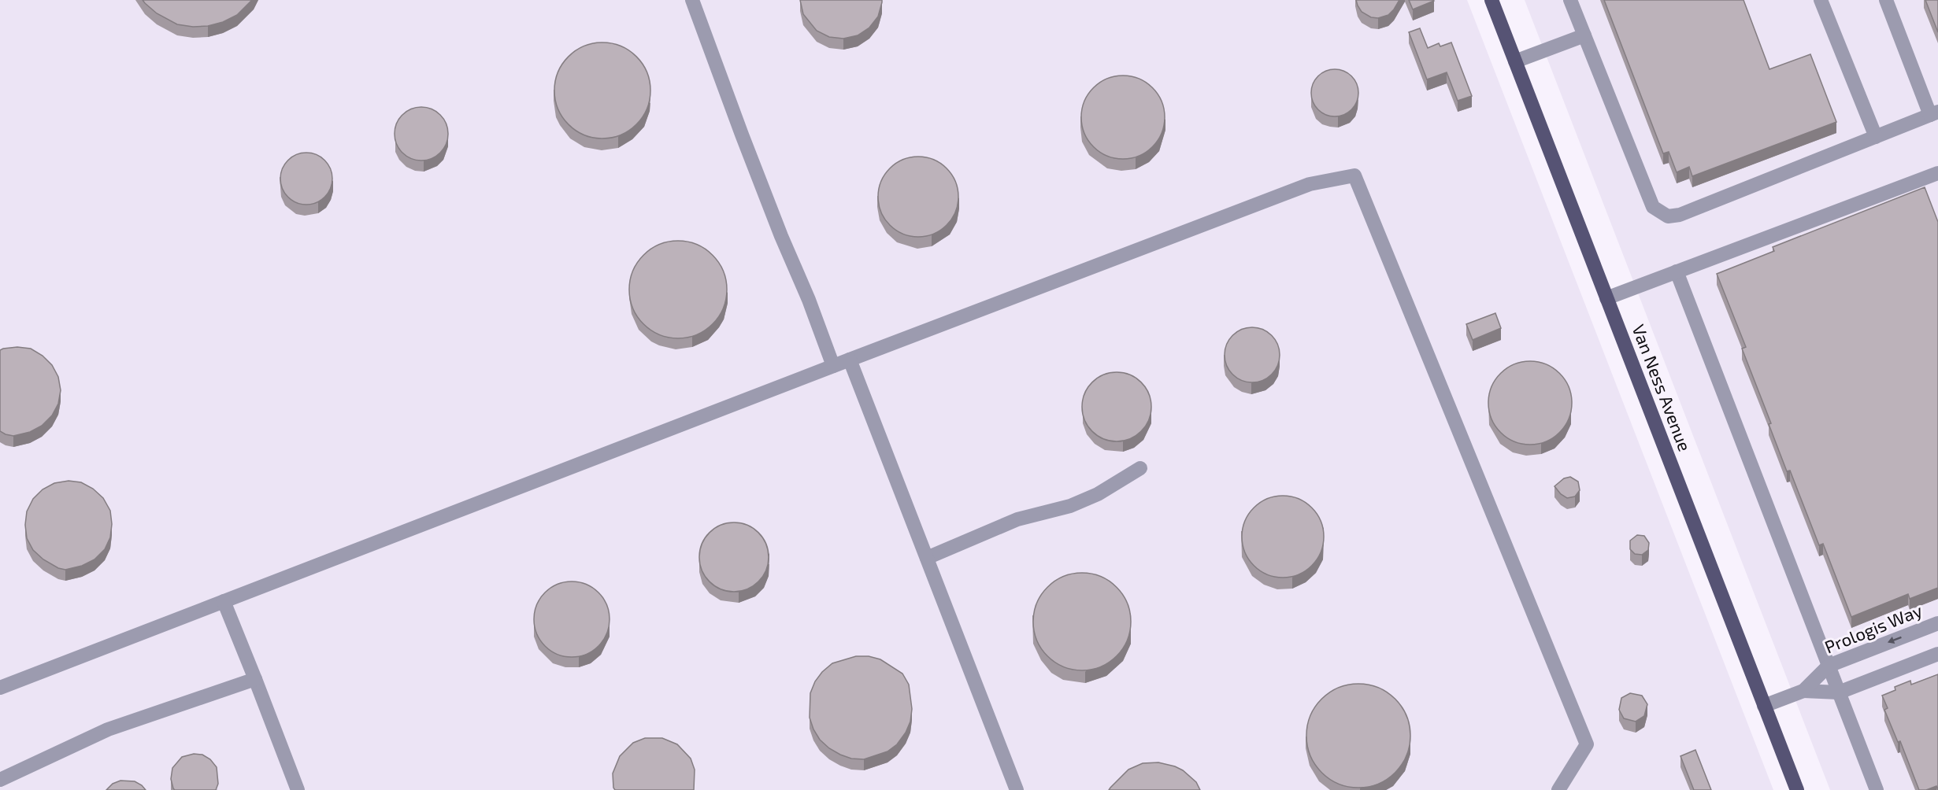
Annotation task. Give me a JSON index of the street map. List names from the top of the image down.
{
  "streets": {
    "main road": ["Van Ness Avenue"],
    "street": ["Prologis Way"]
  },
  "crossings": [
    ["Van Ness Avenue", "Prologis Way"]
  ]
}
